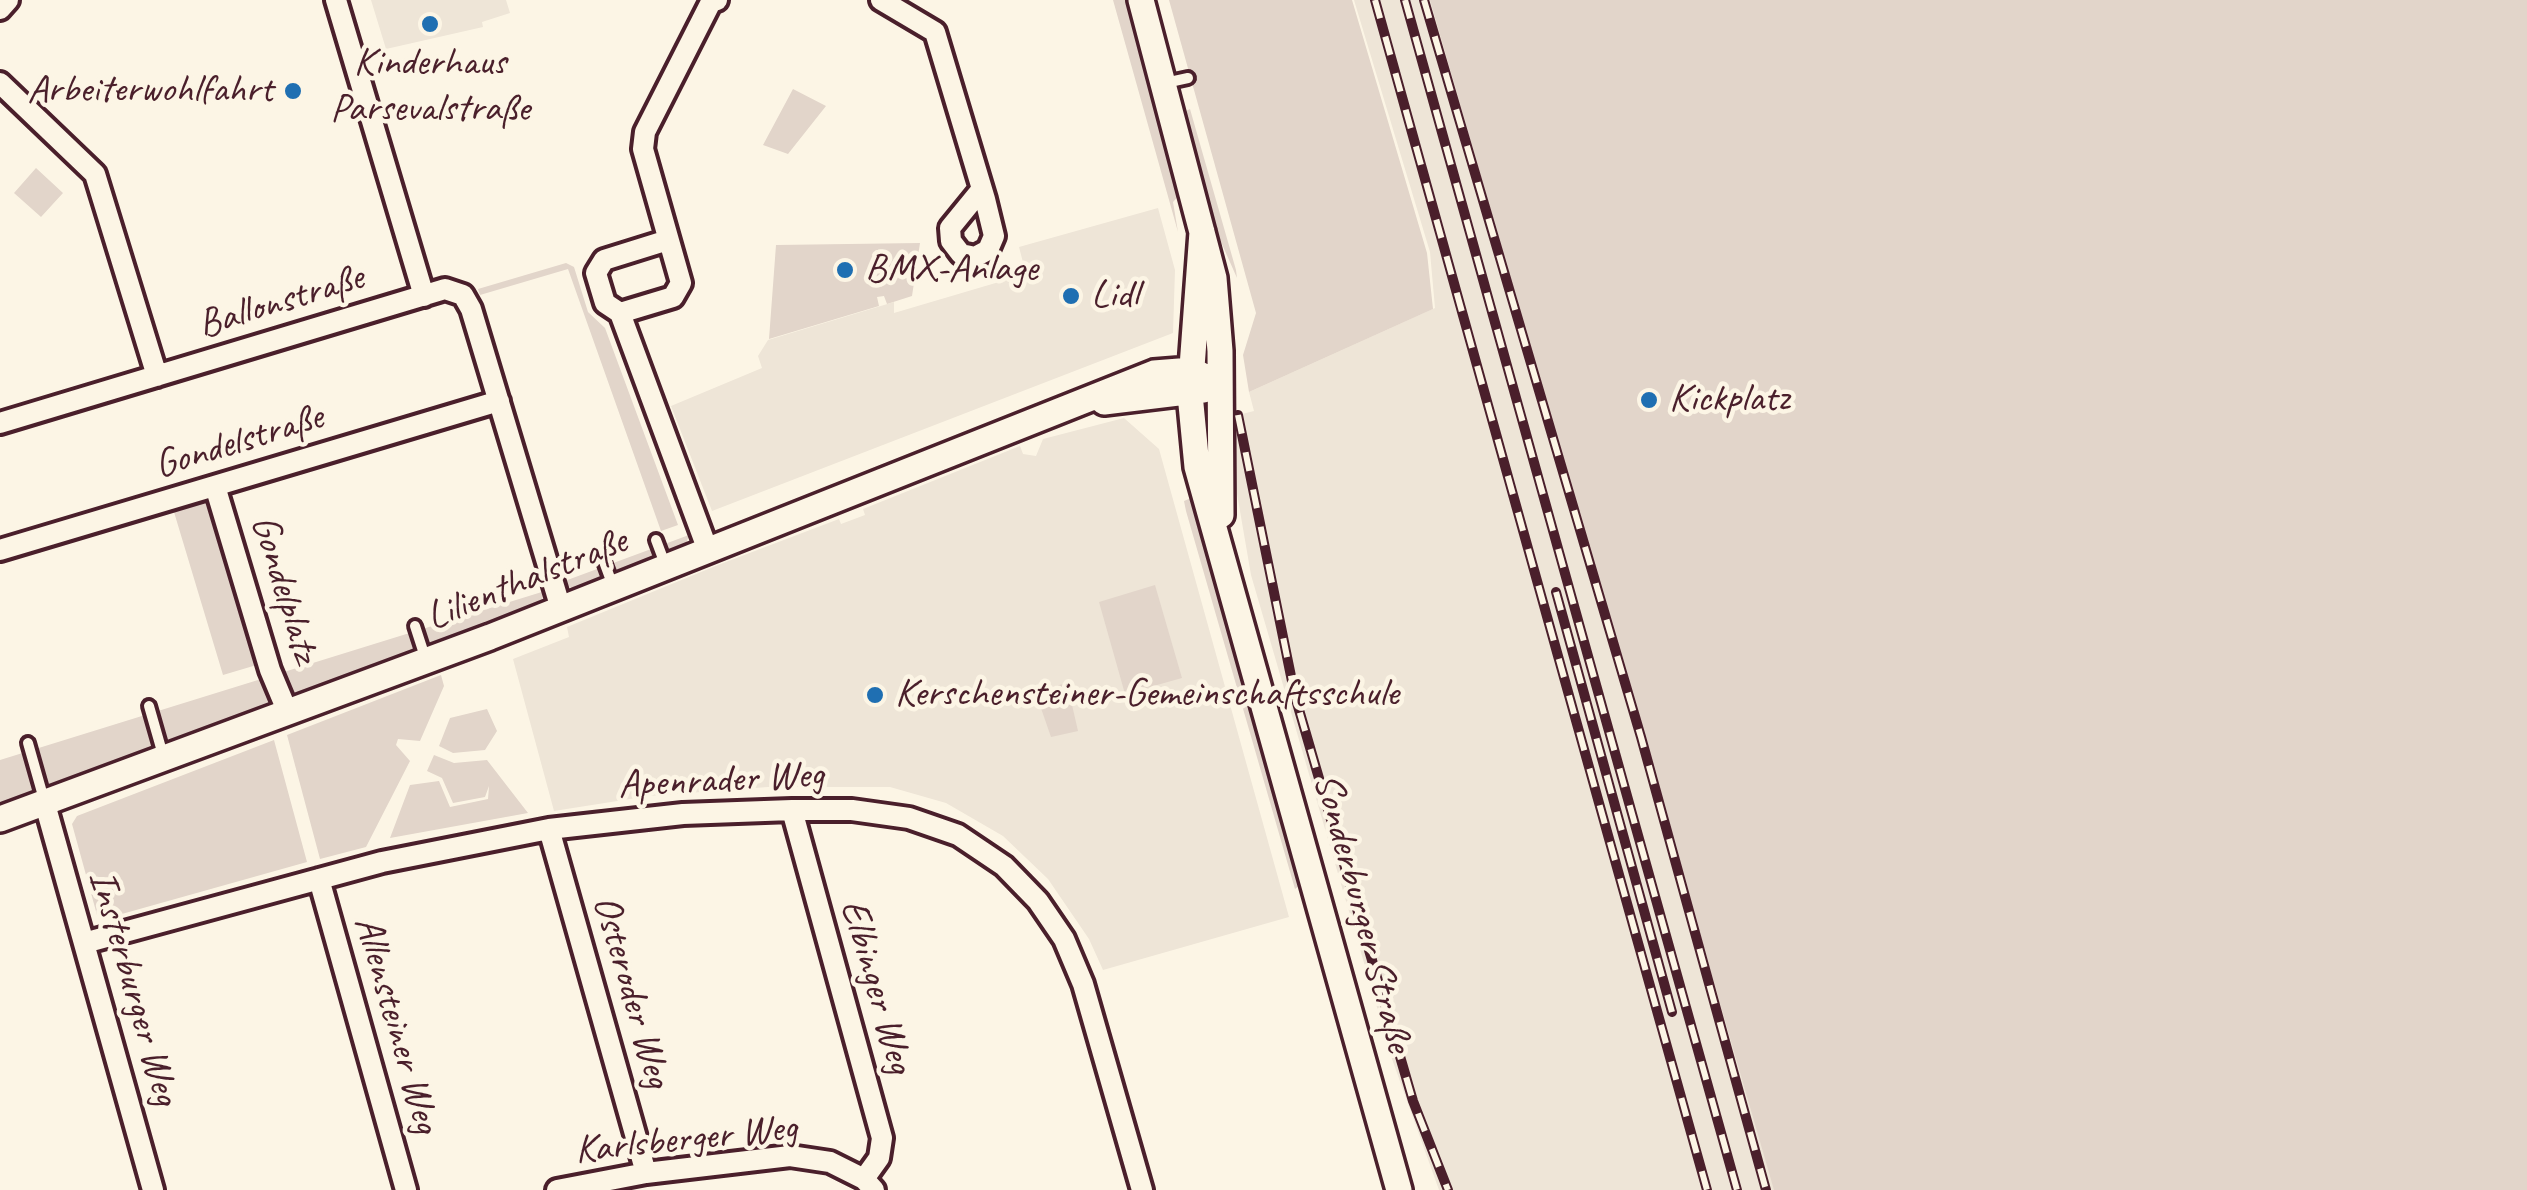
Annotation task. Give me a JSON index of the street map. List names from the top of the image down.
{
  "streets": {
    "street": [
      "Ballonstraße",
      "Gondelstraße",
      "Lilienthalstraße",
      "Gondelplatz",
      "Apenrader Weg",
      "Sonderburger Straße",
      "Elbinger Weg",
      "Insterburger Weg",
      "Osteroder Weg",
      "Allensteiner Weg",
      "Karlsberger Weg"
    ]
  },
  "crossings": [
    ["Gondelstraße", "Gondelplatz"],
    ["Lilienthalstraße", "Gondelplatz"],
    ["Lilienthalstraße", "Sonderburger Straße"],
    ["Lilienthalstraße", "Insterburger Weg"],
    ["Apenrader Weg", "Elbinger Weg"],
    ["Apenrader Weg", "Insterburger Weg"],
    ["Apenrader Weg", "Osteroder Weg"],
    ["Apenrader Weg", "Allensteiner Weg"],
    ["Elbinger Weg", "Karlsberger Weg"],
    ["Osteroder Weg", "Karlsberger Weg"]
  ],
  "places": [
    "Kinderhaus Parsevalstraße",
    "Arbeiterwohlfahrt",
    "BMX-Anlage",
    "Lidl",
    "Kickplatz",
    "Kerschensteiner-Gemeinschaftsschule"
  ]
}
